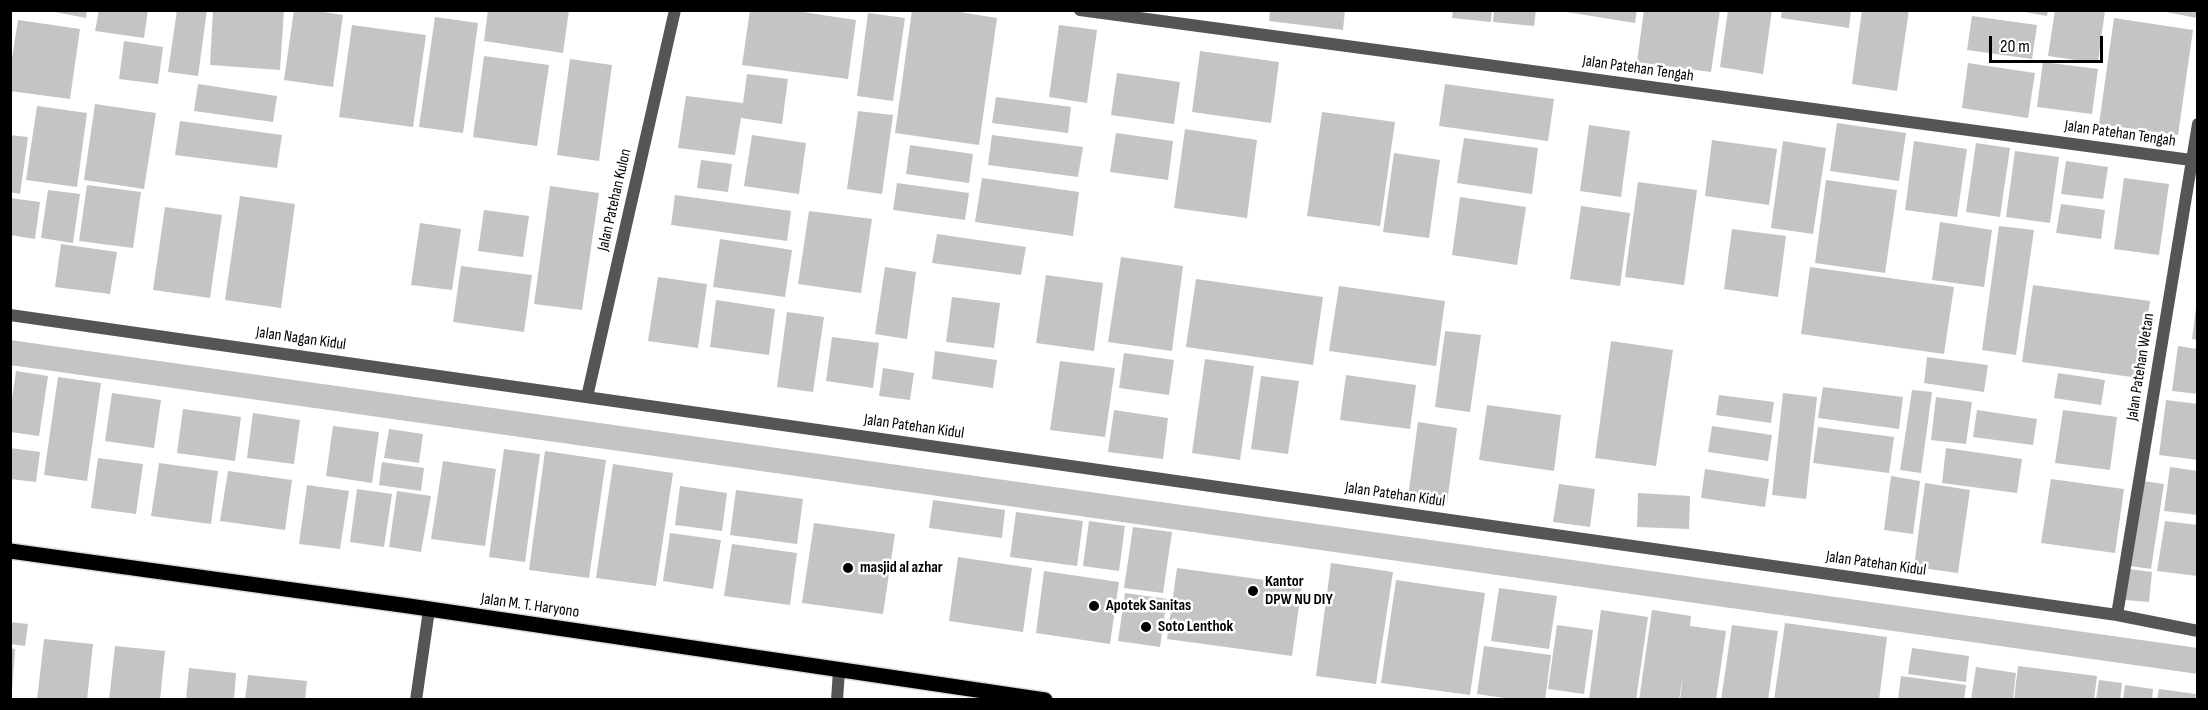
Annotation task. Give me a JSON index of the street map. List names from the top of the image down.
{
  "streets": {
    "main road": ["Jalan M. T. Haryono"],
    "street": [
      "Jalan Patehan Tengah",
      "Jalan Patehan Kulon",
      "Jalan Nagan Kidul",
      "Jalan Patehan Wetan",
      "Jalan Patehan Kidul"
    ]
  },
  "crossings": [
    ["Jalan Patehan Tengah", "Jalan Patehan Wetan"],
    ["Jalan Patehan Kulon", "Jalan Nagan Kidul"],
    ["Jalan Patehan Kulon", "Jalan Patehan Kidul"],
    ["Jalan Nagan Kidul", "Jalan Patehan Kidul"],
    ["Jalan Patehan Wetan", "Jalan Patehan Kidul"]
  ],
  "places": [
    "masjid al azhar",
    "Kantor DPW NU DIY",
    "Apotek Sanitas",
    "Soto Lenthok"
  ],
  "scale_bar": "20 m"
}
